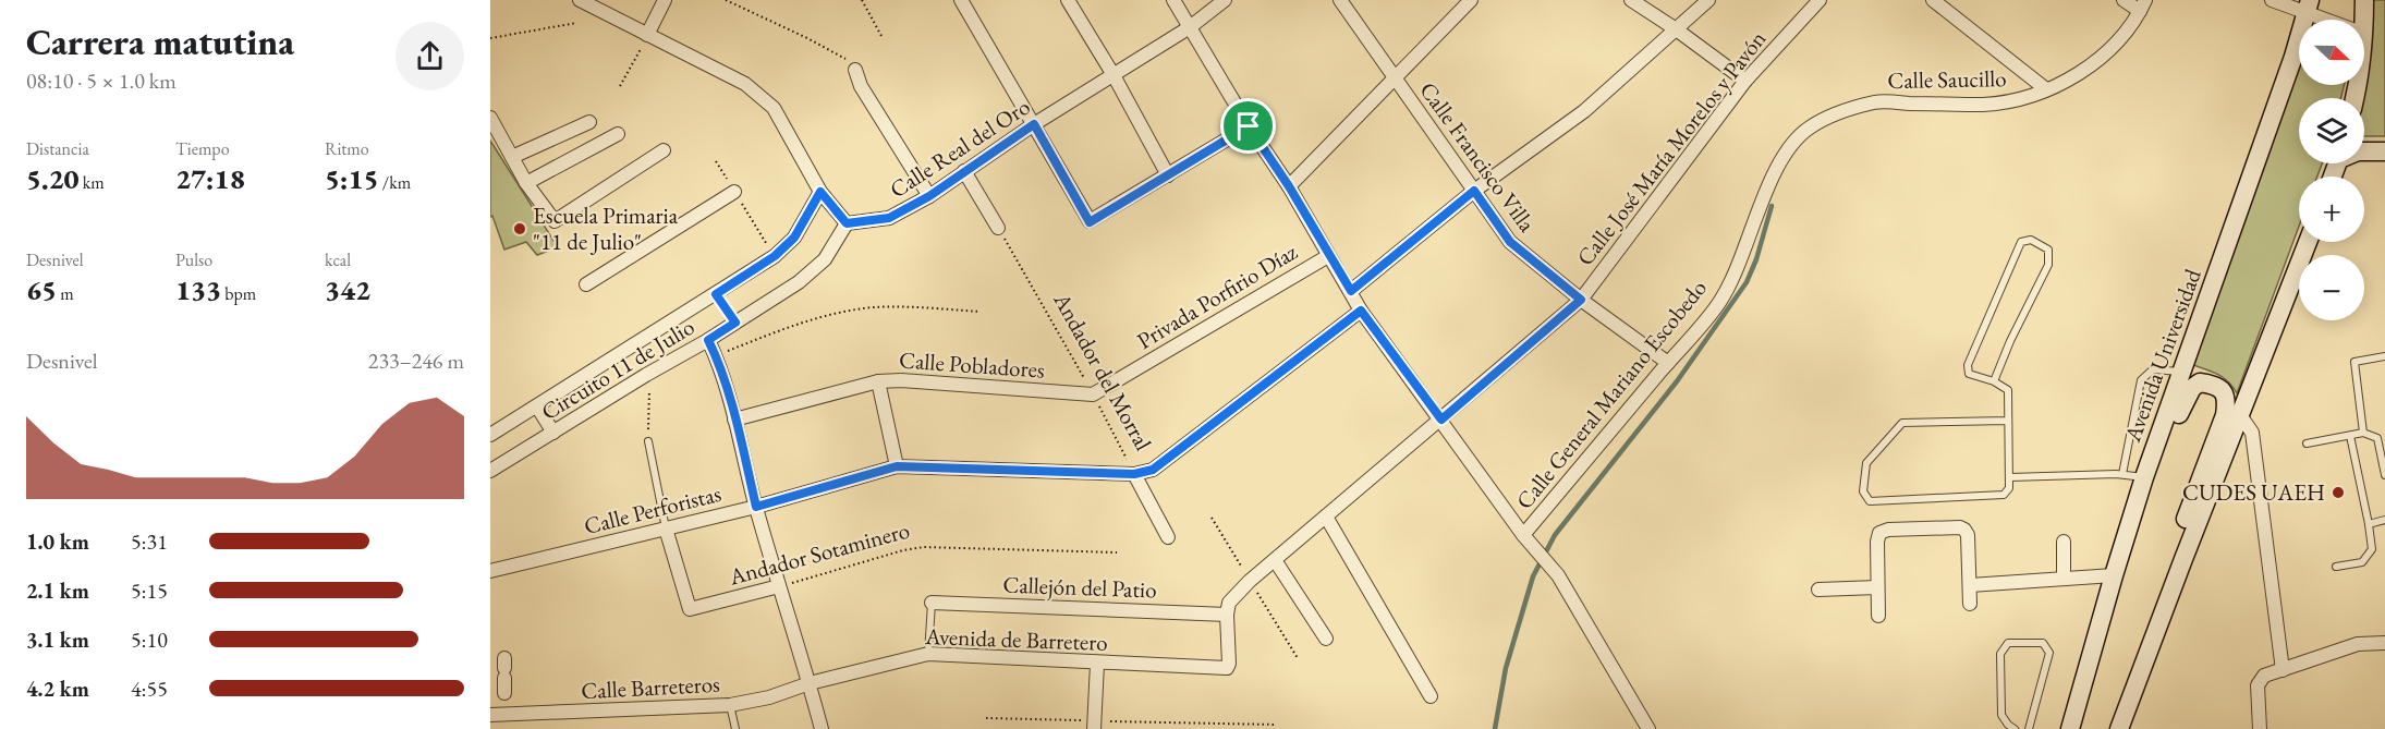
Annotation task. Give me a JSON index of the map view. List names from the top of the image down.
{
  "streets": {
    "main road": ["Avenida Universidad"],
    "street": [
      "Calle Saucillo",
      "Calle Real del Oro",
      "Calle José María Morelos y Pavón",
      "Calle Francisco Villa",
      "Privada Porfirio Díaz",
      "Calle Pobladores",
      "Circuito 11 de Julio",
      "Andador del Morral",
      "Calle General Mariano Escobedo",
      "Calle Perforistas",
      "Andador Sotaminero",
      "Callejón del Patio",
      "Avenida de Barretero",
      "Calle Barreteros"
    ]
  },
  "crossings": [
    ["Calle Saucillo", "Calle General Mariano Escobedo"],
    ["Calle Real del Oro", "Circuito 11 de Julio"],
    ["Calle José María Morelos y Pavón", "Calle Francisco Villa"],
    ["Calle José María Morelos y Pavón", "Callejón del Patio"],
    ["Calle José María Morelos y Pavón", "Avenida de Barretero"],
    ["Calle Francisco Villa", "Calle General Mariano Escobedo"],
    ["Privada Porfirio Díaz", "Calle Pobladores"],
    ["Privada Porfirio Díaz", "Andador del Morral"],
    ["Calle Pobladores", "Andador del Morral"],
    ["Andador del Morral", "Calle Perforistas"],
    ["Calle Perforistas", "Andador Sotaminero"],
    ["Callejón del Patio", "Avenida de Barretero"],
    ["Avenida de Barretero", "Calle Barreteros"]
  ],
  "places": ["Escuela Primaria \"11 de Julio\"", "CUDES UAEH"],
  "north": "right",
  "page": {
    "heading": ["Carrera matutina", "08:10 · 5 × 1.0 km"],
    "map_buttons": ["+", "−"],
    "stats": [
      ["Distancia", "5.20 km"],
      ["Tiempo", "27:18"],
      ["Ritmo", "5:15 /km"],
      ["Desnivel", "65 m"],
      ["Pulso", "133 bpm"],
      ["kcal", "342"]
    ],
    "chart": ["Desnivel", "233–246 m"],
    "list": [
      {
        "name": "1.0 km",
        "note": "5:31"
      },
      {
        "name": "2.1 km",
        "note": "5:15"
      },
      {
        "name": "3.1 km",
        "note": "5:10"
      },
      {
        "name": "4.2 km",
        "note": "4:55"
      }
    ]
  }
}
